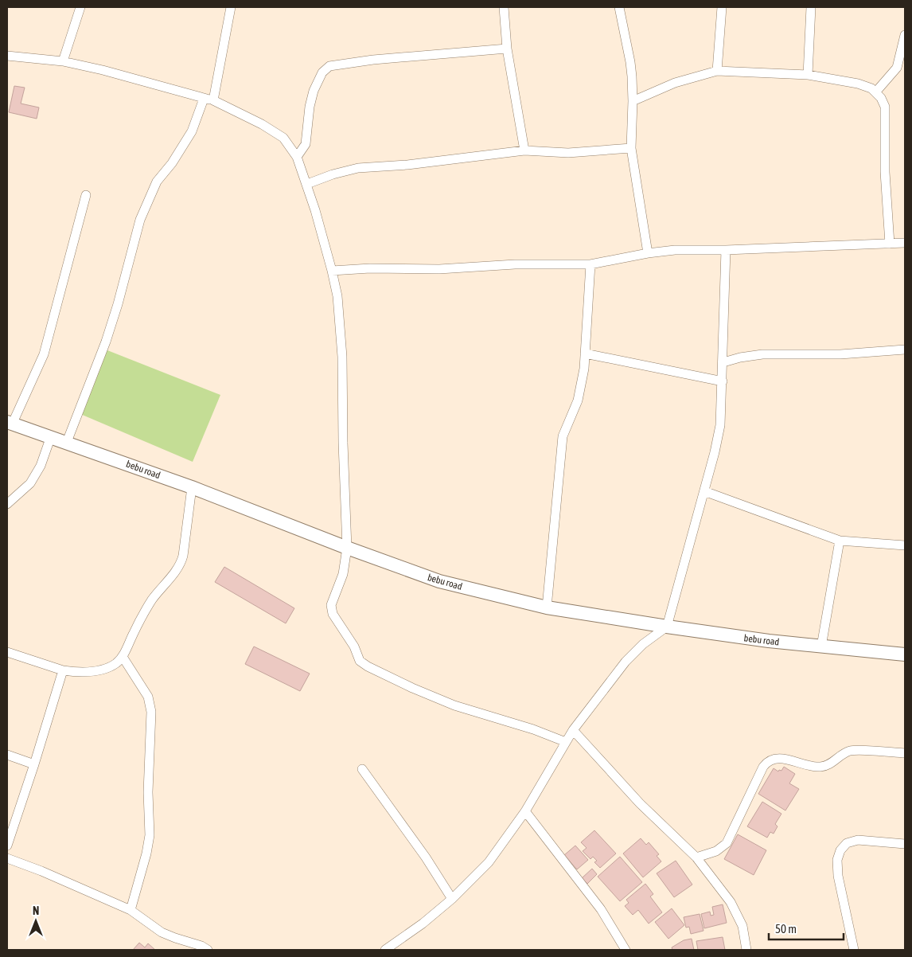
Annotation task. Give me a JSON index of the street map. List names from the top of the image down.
{
  "streets": {
    "street": ["bebu road"]
  },
  "scale_bar": "50 m",
  "north": "top"
}
